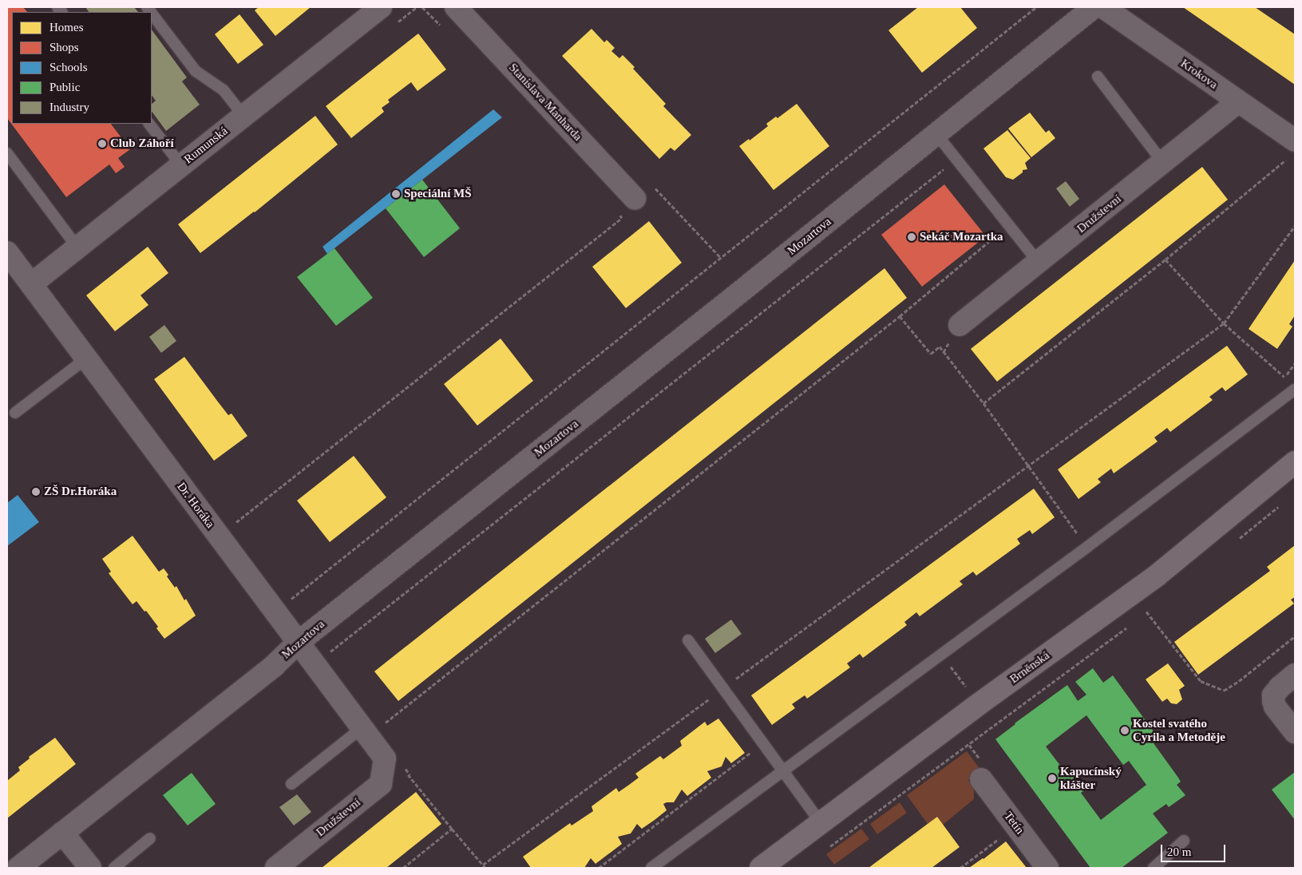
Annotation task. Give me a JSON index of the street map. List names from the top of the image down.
{
  "streets": {
    "main road": ["Brněnská"],
    "street": [
      "Krokova",
      "Stanislava Manharda",
      "Rumunská",
      "Družstevní",
      "Mozartova",
      "Dr. Horáka",
      "Tetín"
    ]
  },
  "crossings": [
    ["Krokova", "Družstevní"],
    ["Rumunská", "Dr. Horáka"],
    ["Družstevní", "Dr. Horáka"],
    ["Mozartova", "Dr. Horáka"]
  ],
  "places": [
    "Club Záhoří",
    "Speciální MŠ",
    "Sekáč Mozartka",
    "ZŠ Dr.Horáka",
    "Kostel svatého Cyrila a Metoděje",
    "Kapucínský klášter"
  ],
  "legend": [
    "Homes",
    "Shops",
    "Schools",
    "Public",
    "Industry"
  ],
  "scale_bar": "20 m"
}
